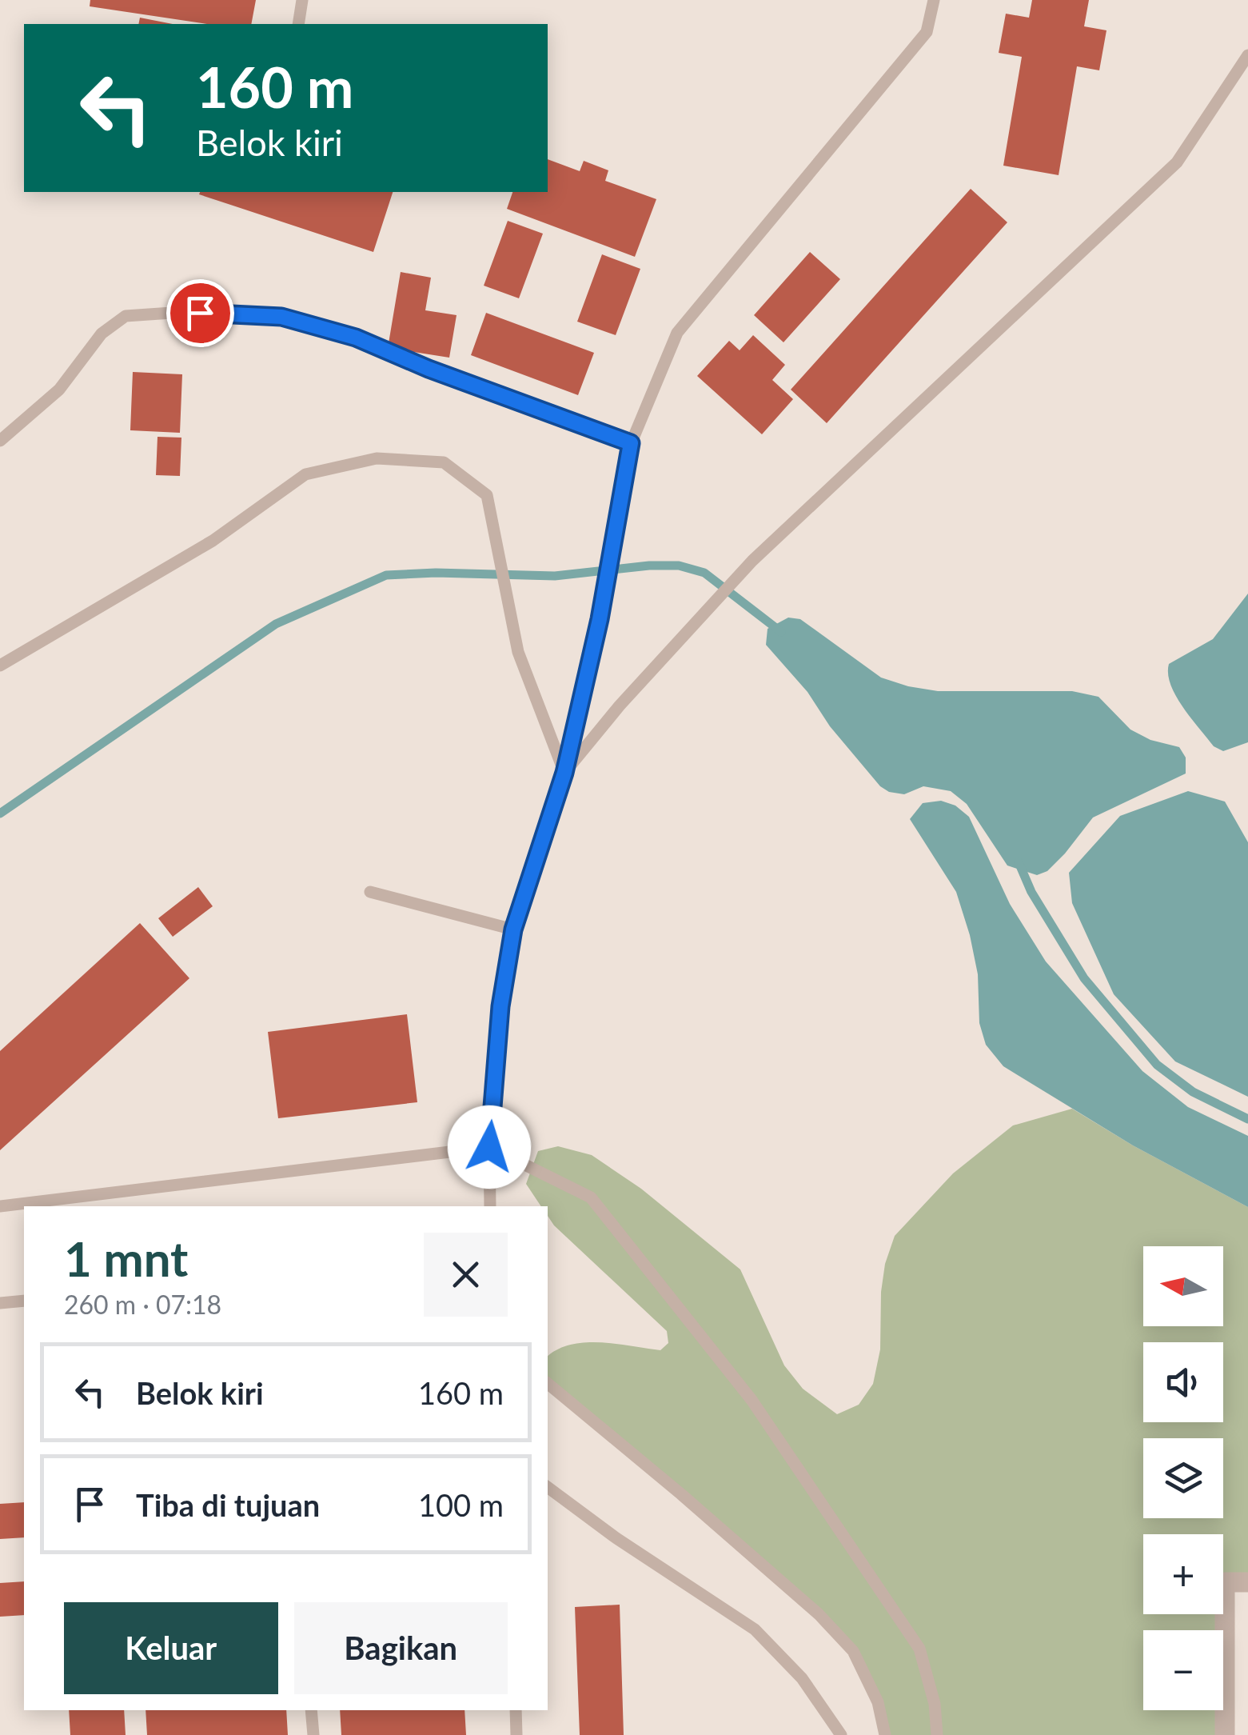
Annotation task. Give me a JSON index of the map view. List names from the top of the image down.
{
  "north": "left",
  "page": {
    "turn": ["160 m", "Belok kiri"],
    "heading": ["1 mnt", "260 m · 07:18"],
    "map_buttons": ["+", "−"],
    "list": [
      {
        "name": "Belok kiri",
        "value": "160 m"
      },
      {
        "name": "Tiba di tujuan",
        "value": "100 m"
      }
    ],
    "buttons": ["Keluar", "Bagikan"]
  }
}
